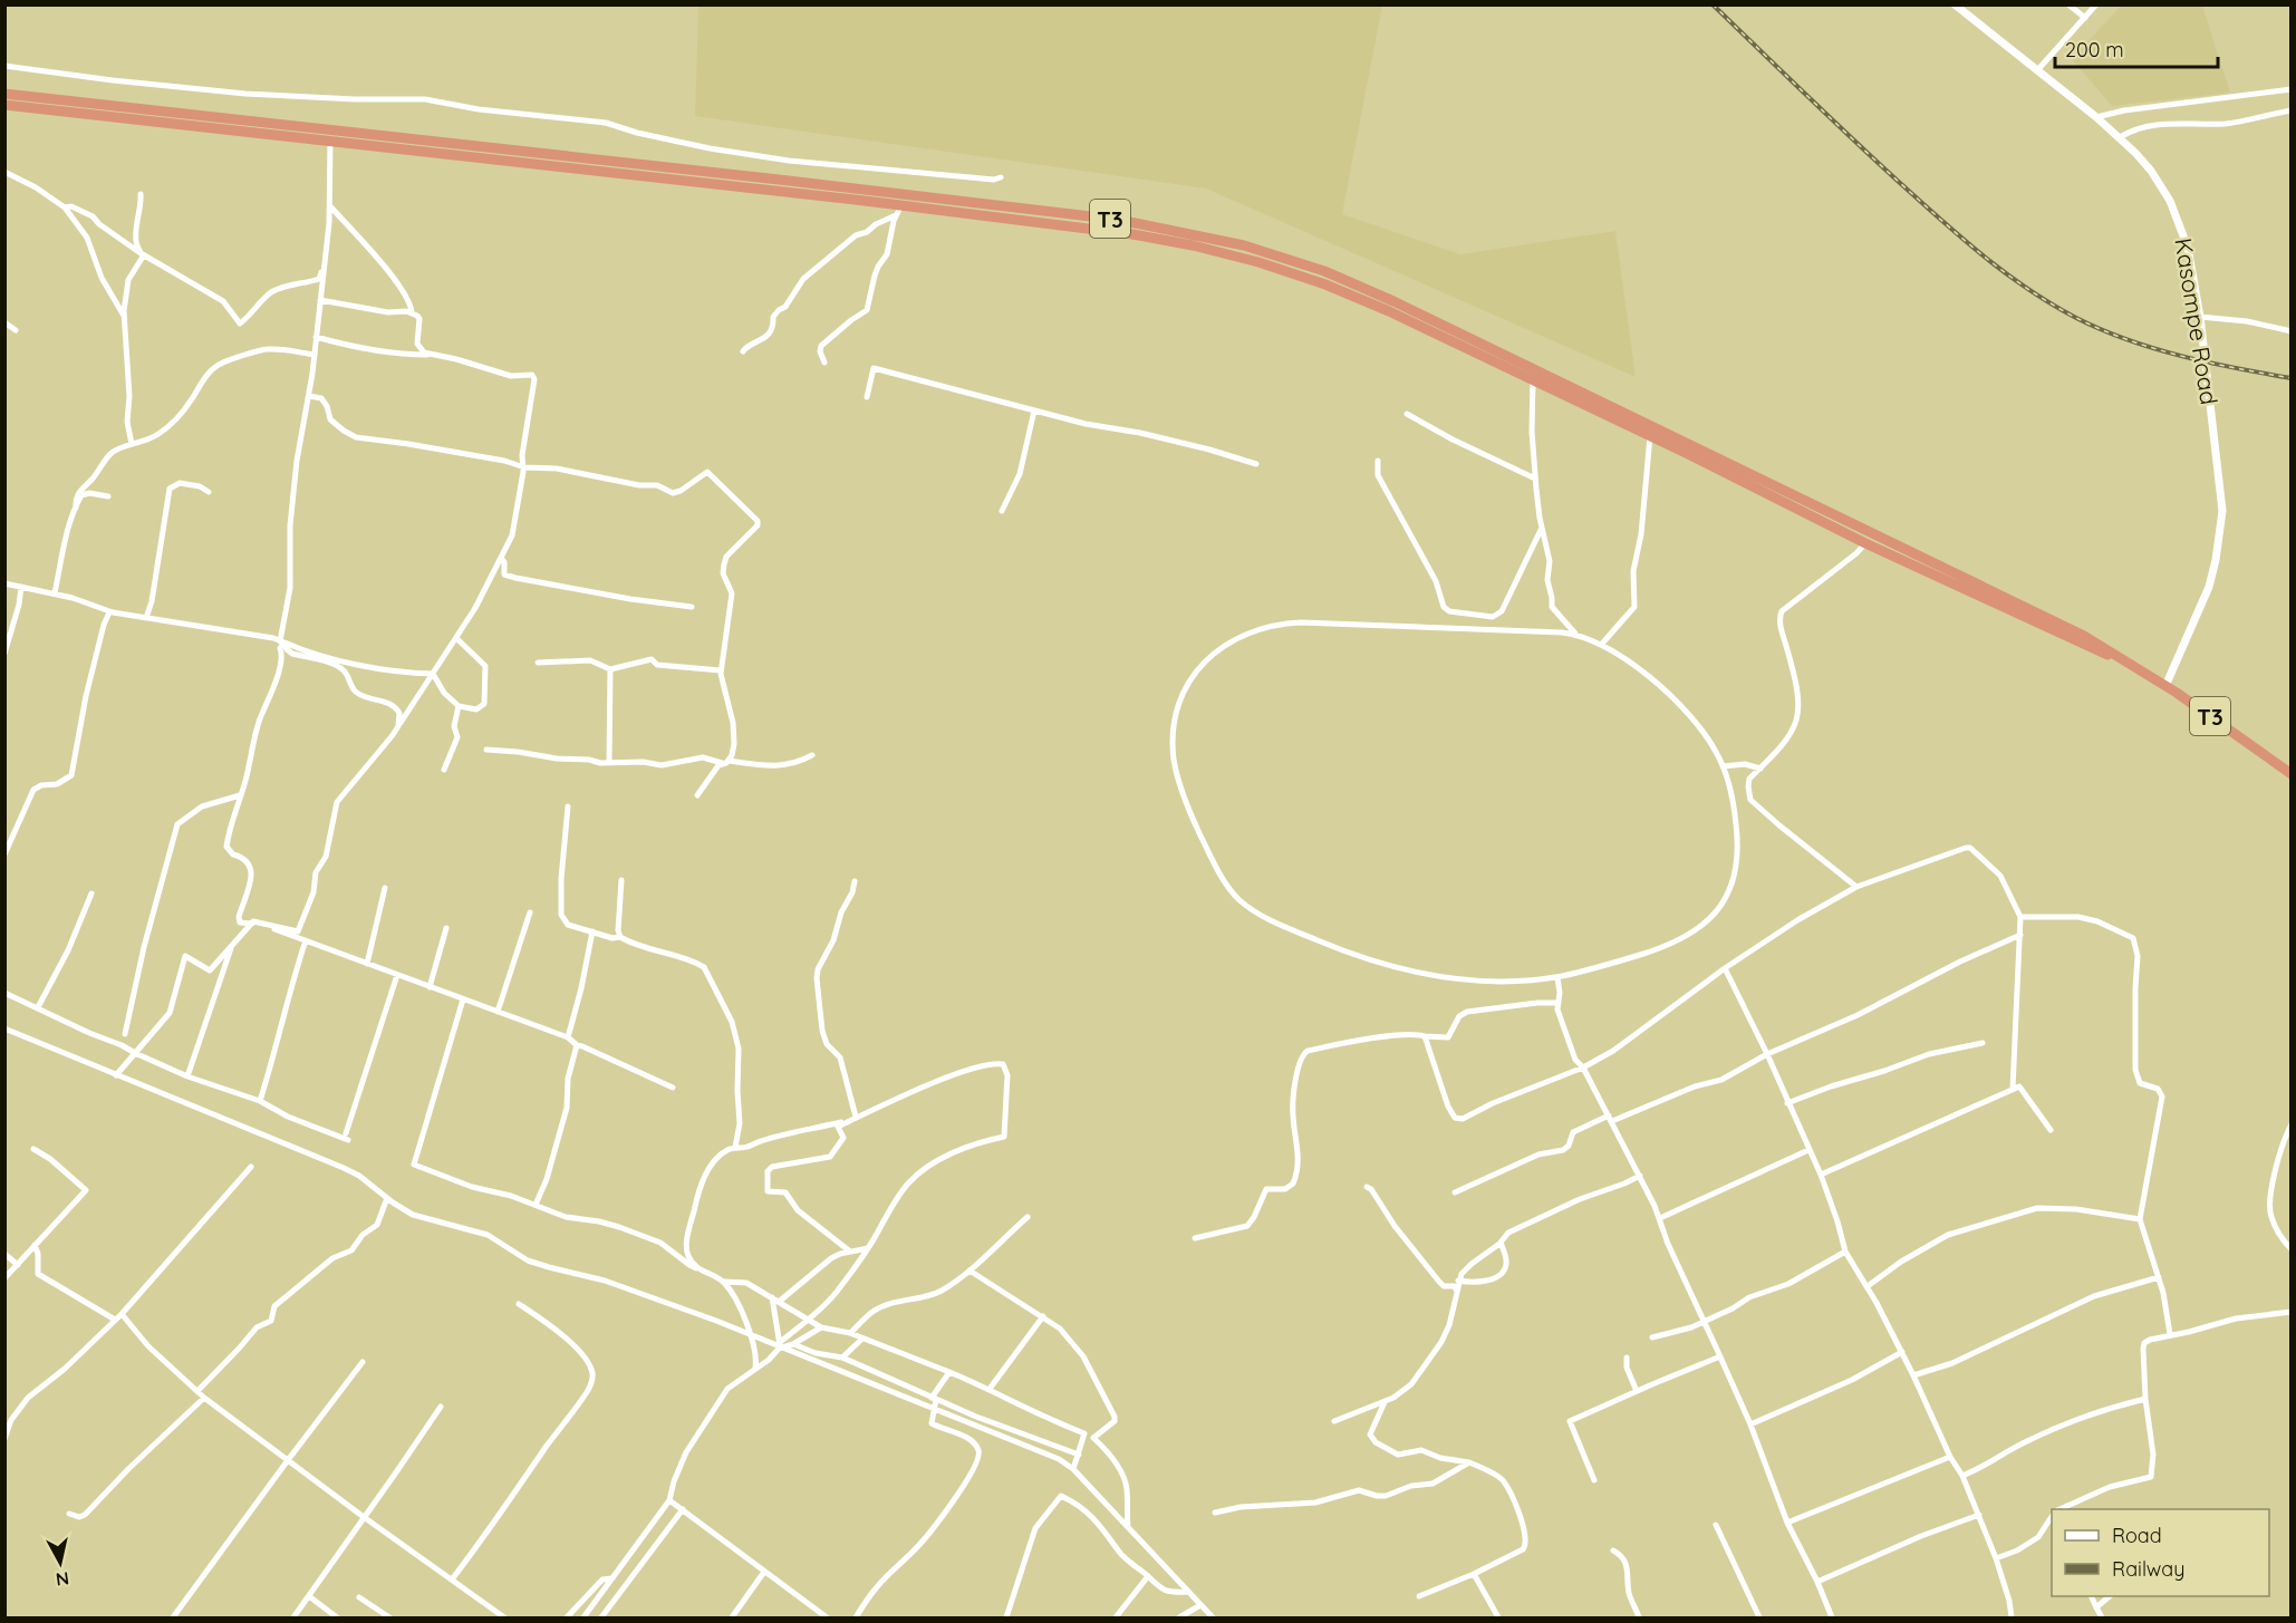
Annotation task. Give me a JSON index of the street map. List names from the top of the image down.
{
  "streets": {
    "highway": ["T3"],
    "street": ["Kasompe Road"]
  },
  "crossings": [
    ["T3", "Kasompe Road"]
  ],
  "legend": ["Road", "Railway"],
  "scale_bar": "200 m",
  "north": "bottom"
}
